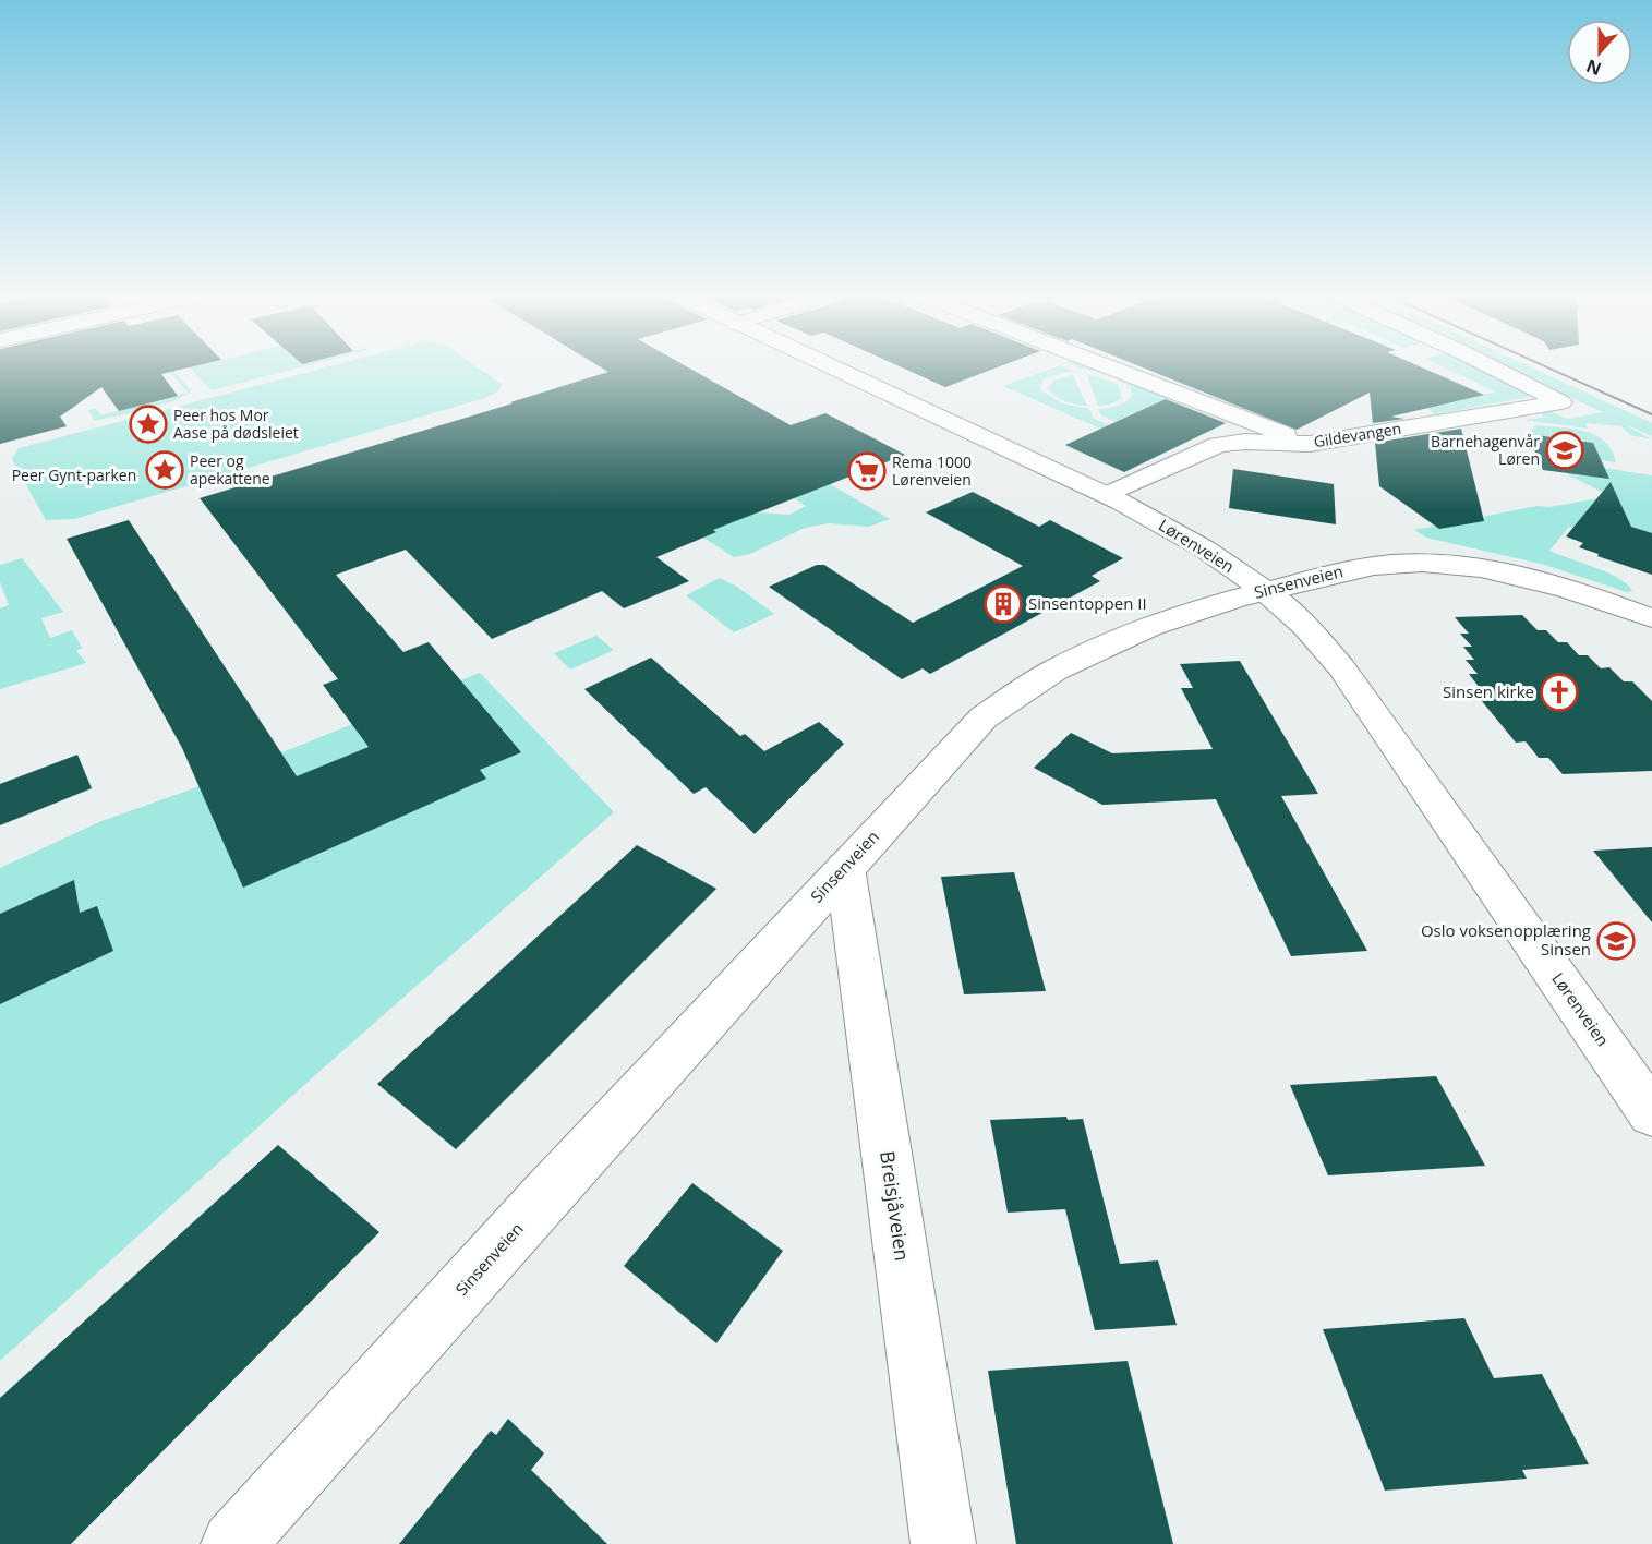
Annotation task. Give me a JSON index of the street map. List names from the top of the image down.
{
  "streets": {
    "street": [
      "Gildevangen",
      "Lørenveien",
      "Sinsenveien",
      "Breisjåveien"
    ]
  },
  "crossings": [
    ["Gildevangen", "Lørenveien"],
    ["Lørenveien", "Sinsenveien"],
    ["Sinsenveien", "Breisjåveien"]
  ],
  "parks": ["Peer Gynt-parken"],
  "places": {
    "place": ["Peer hos Mor Aase på dødsleiet", "Peer og apekattene"],
    "school or university": ["Barnehagenvår Løren", "Oslo voksenopplæring Sinsen"],
    "supermarket": ["Rema 1000 Lørenveien"],
    "building": ["Sinsentoppen II"],
    "church": ["Sinsen kirke"]
  },
  "north": "bottom"
}
